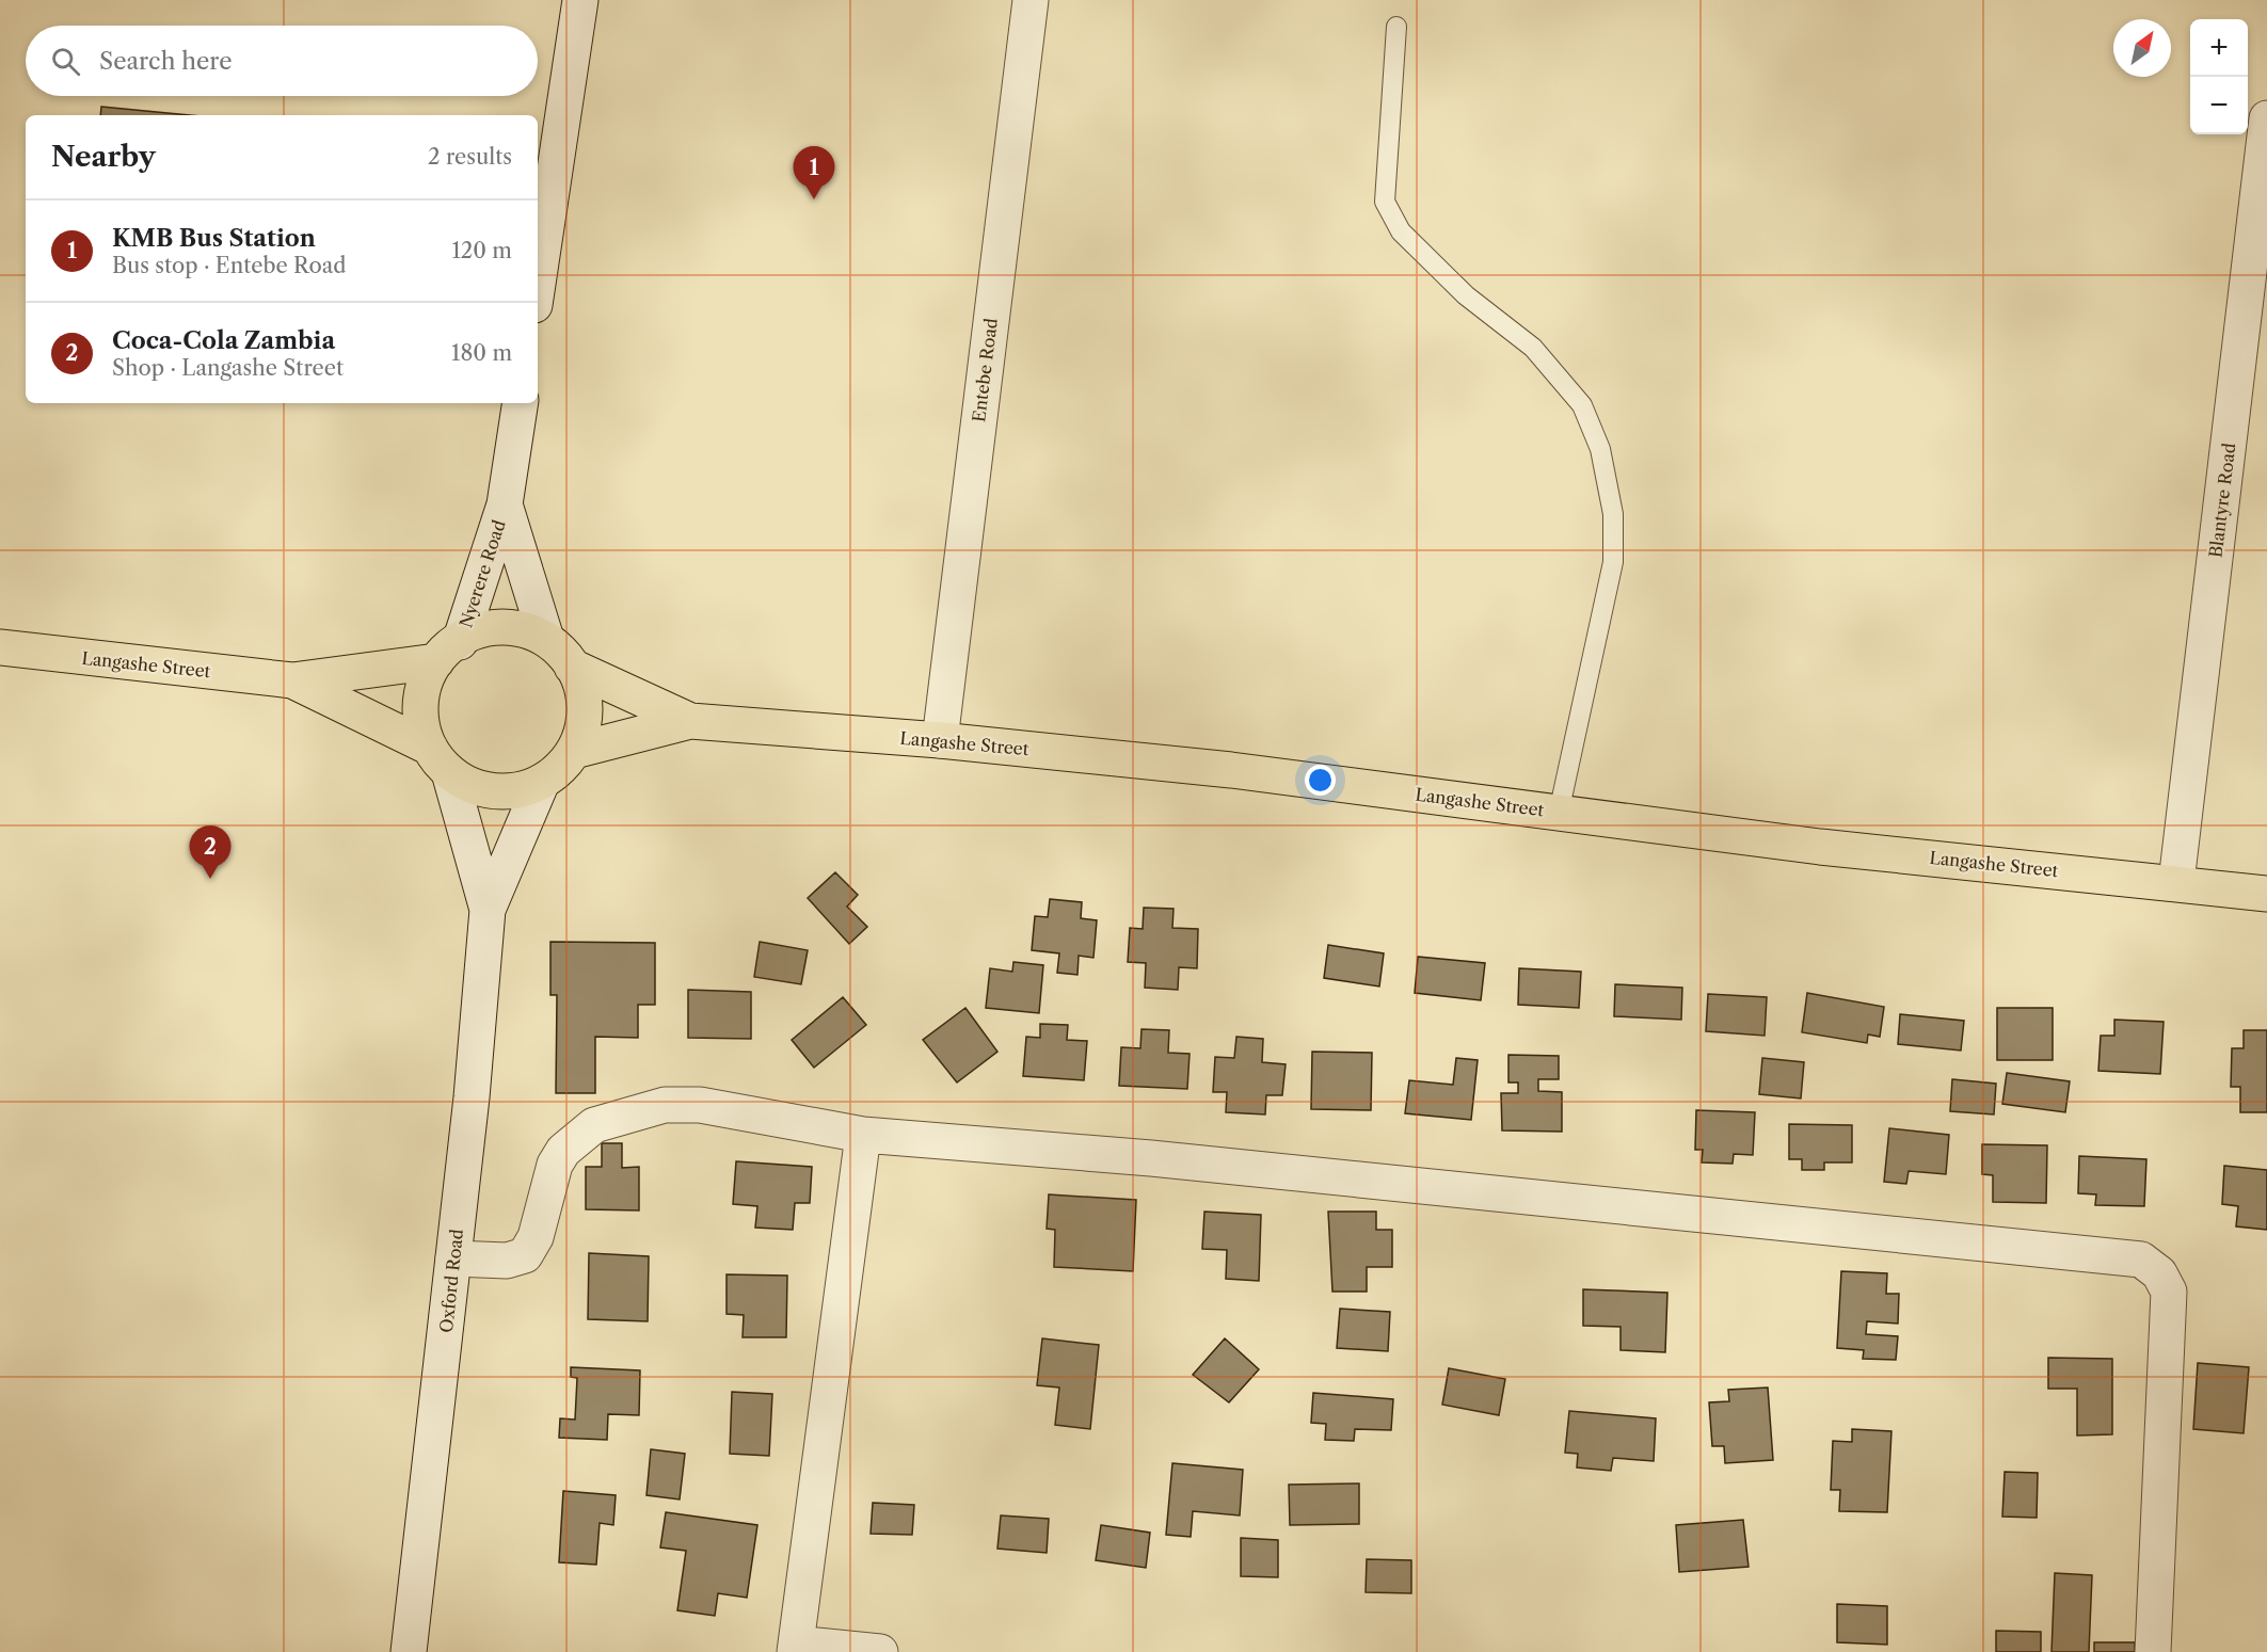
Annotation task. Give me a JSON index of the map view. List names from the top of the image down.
{
  "streets": {
    "main road": ["Langashe Street"],
    "street": [
      "Entebe Road",
      "Blantyre Road",
      "Nyerere Road",
      "Oxford Road"
    ]
  },
  "crossings": [
    ["Entebe Road", "Langashe Street"],
    ["Blantyre Road", "Langashe Street"],
    ["Nyerere Road", "Langashe Street"],
    ["Nyerere Road", "Oxford Road"],
    ["Langashe Street", "Oxford Road"]
  ],
  "north": "top right",
  "page": {
    "map_buttons": ["+", "−"],
    "search": "Search here",
    "heading": ["Nearby", "2 results"],
    "pins": ["1", "2"],
    "list": [
      {
        "mark": "1",
        "name": "KMB Bus Station",
        "note": "Bus stop · Entebe Road",
        "value": "120 m"
      },
      {
        "mark": "2",
        "name": "Coca-Cola Zambia",
        "note": "Shop · Langashe Street",
        "value": "180 m"
      }
    ]
  }
}
